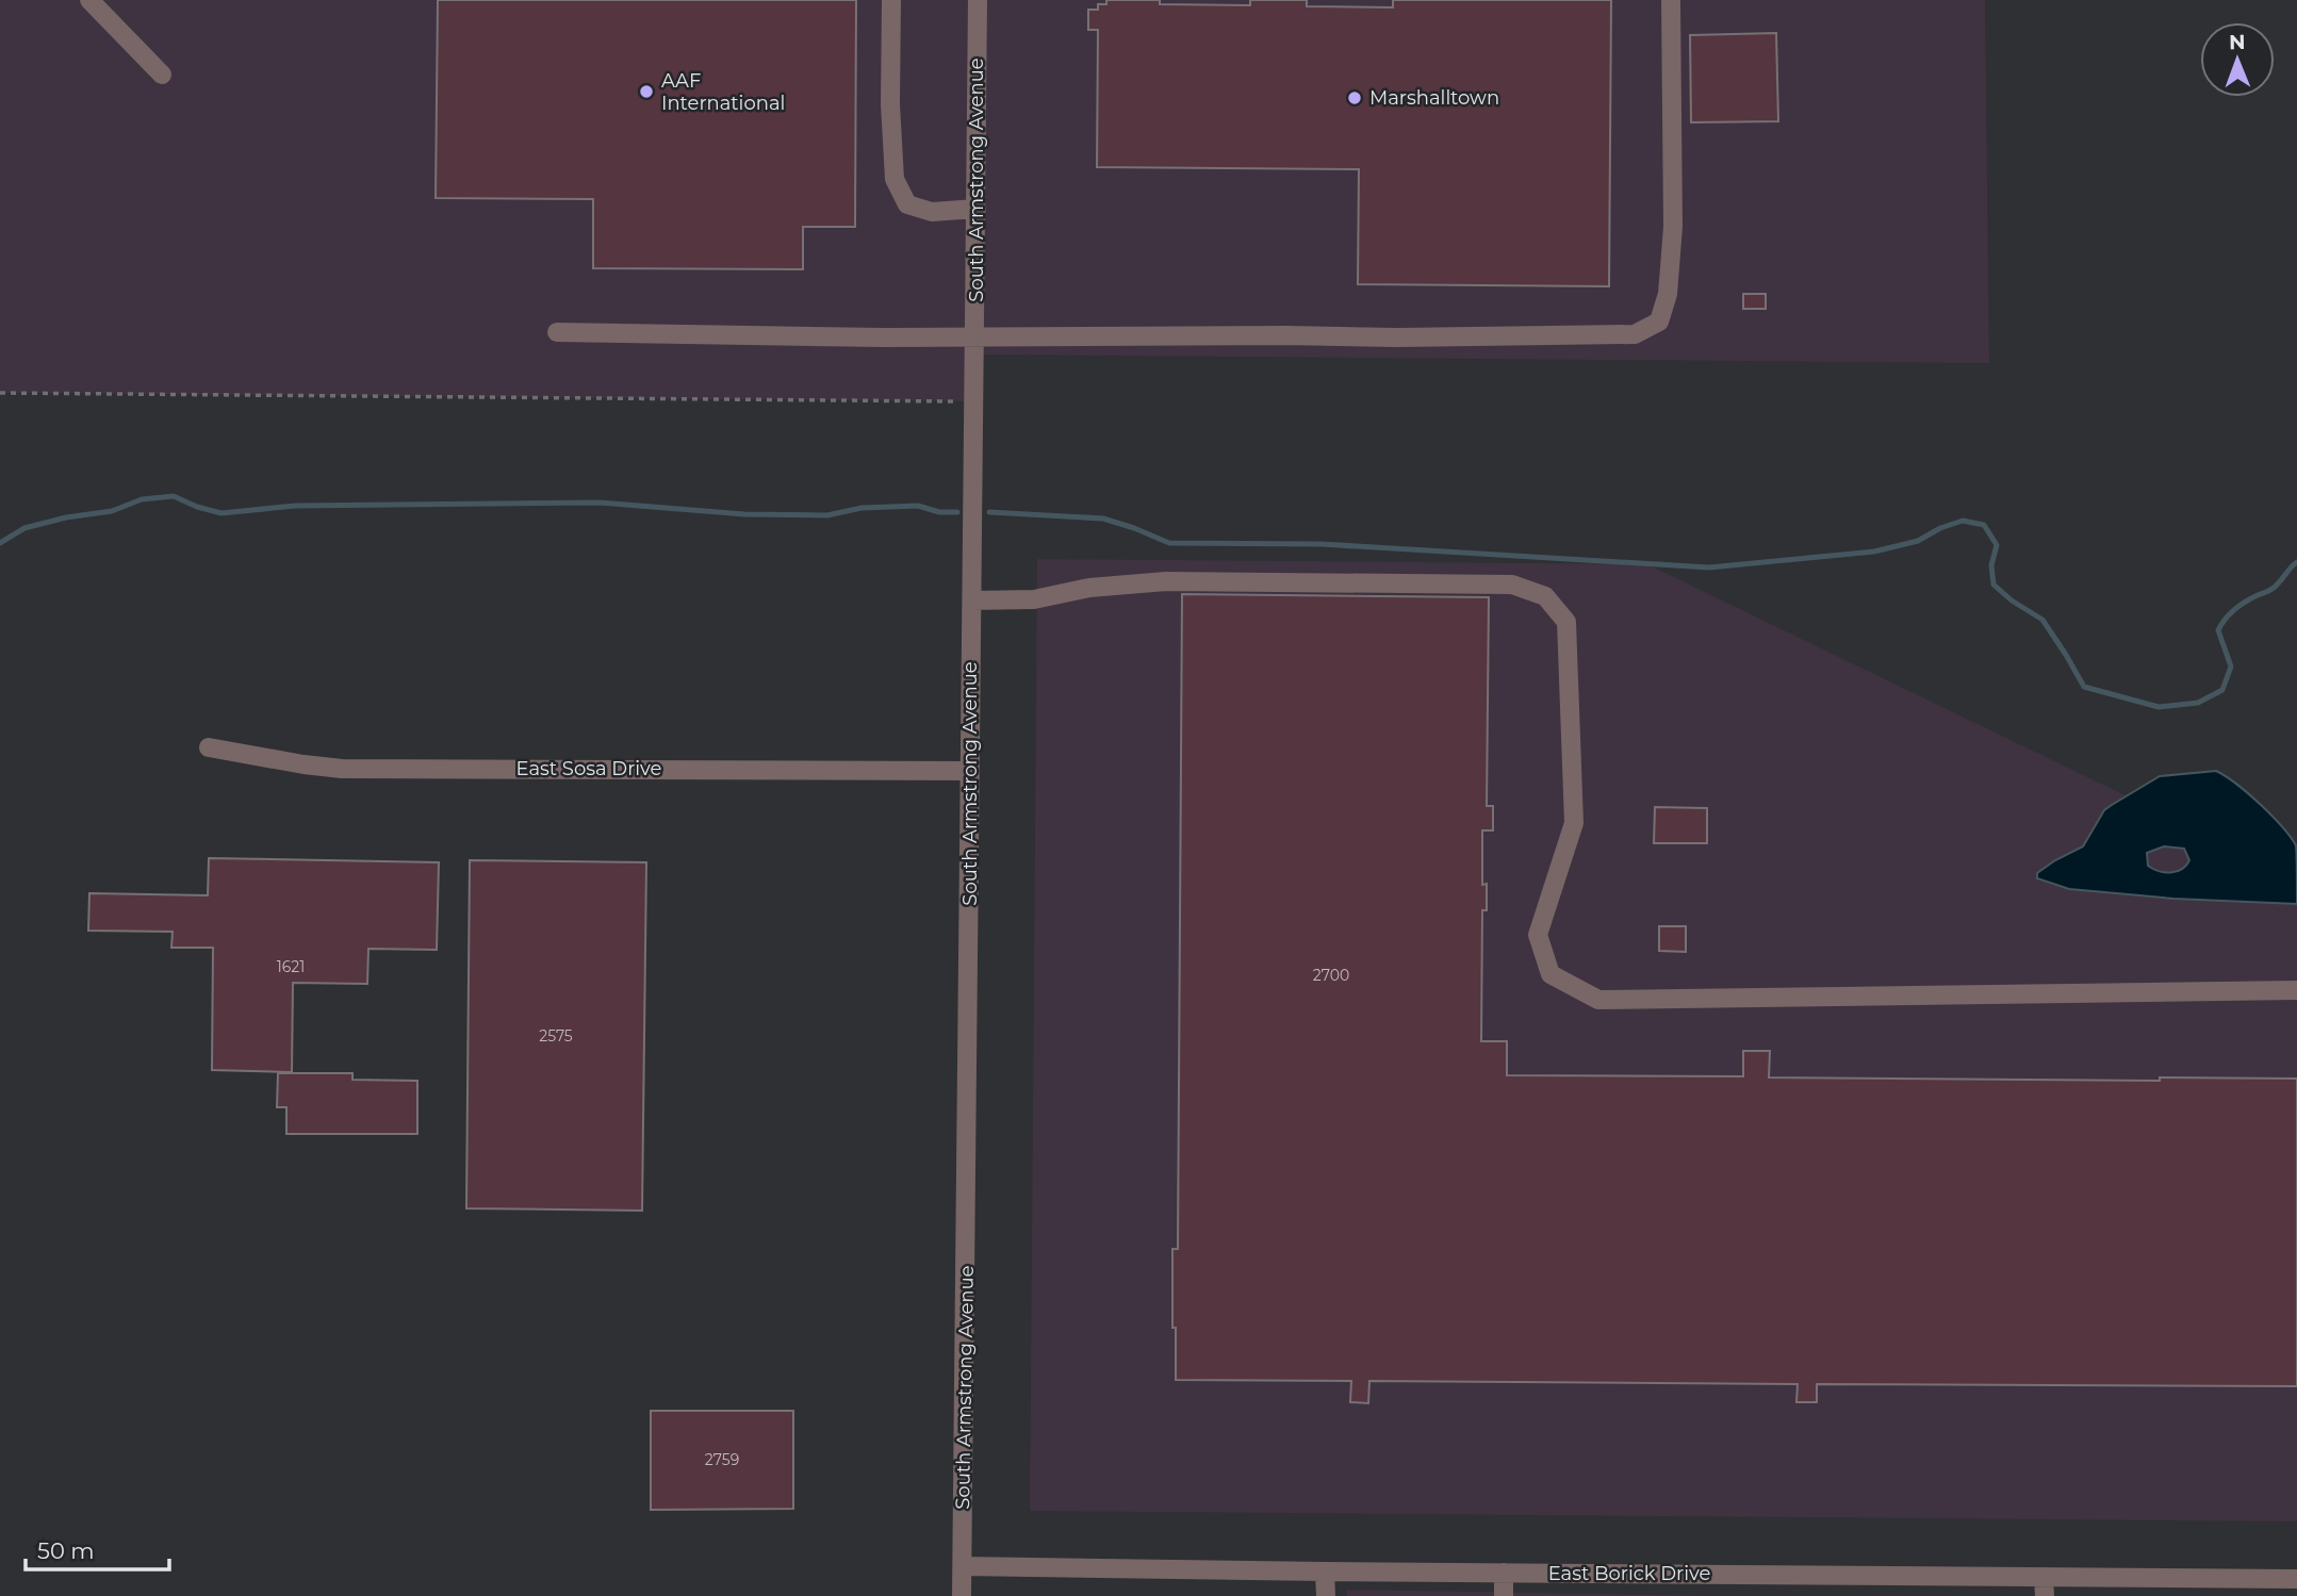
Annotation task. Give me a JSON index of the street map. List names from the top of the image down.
{
  "streets": {
    "street": ["South Armstrong Avenue", "East Sosa Drive", "East Borick Drive"]
  },
  "crossings": [
    ["South Armstrong Avenue", "East Sosa Drive"],
    ["South Armstrong Avenue", "East Borick Drive"]
  ],
  "places": ["AAF International", "Marshalltown"],
  "house_numbers": [
    "1621",
    "2700",
    "2575",
    "2759"
  ],
  "scale_bar": "50 m",
  "north": "top"
}
